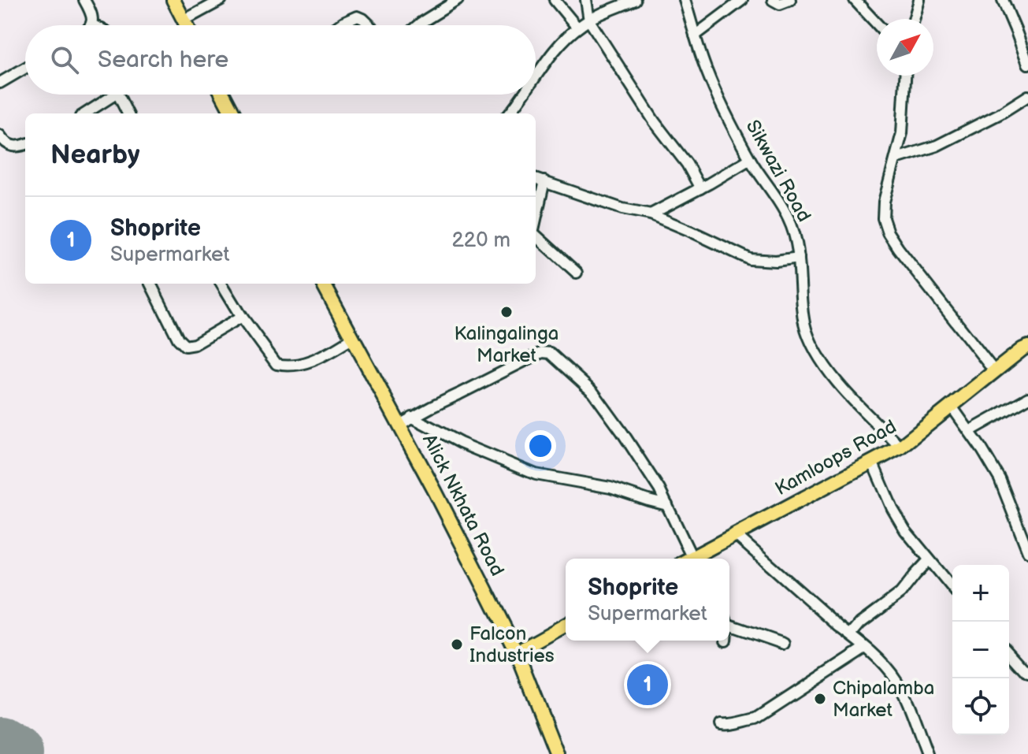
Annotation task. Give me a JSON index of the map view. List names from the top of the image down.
{
  "streets": {
    "main road": ["Kamloops Road", "Alick Nkhata Road"],
    "street": ["Sikwazi Road"]
  },
  "crossings": [
    ["Sikwazi Road", "Kamloops Road"]
  ],
  "places": ["Kalingalinga Market", "Falcon Industries", "Chipalamba Market"],
  "north": "top right",
  "page": {
    "search": "Search here",
    "heading": "Nearby",
    "list": [
      {
        "mark": "1",
        "name": "Shoprite",
        "note": "Supermarket",
        "value": "220 m"
      }
    ],
    "popup": ["Shoprite", "Supermarket"],
    "map_buttons": ["+", "−"],
    "pins": "1"
  }
}
